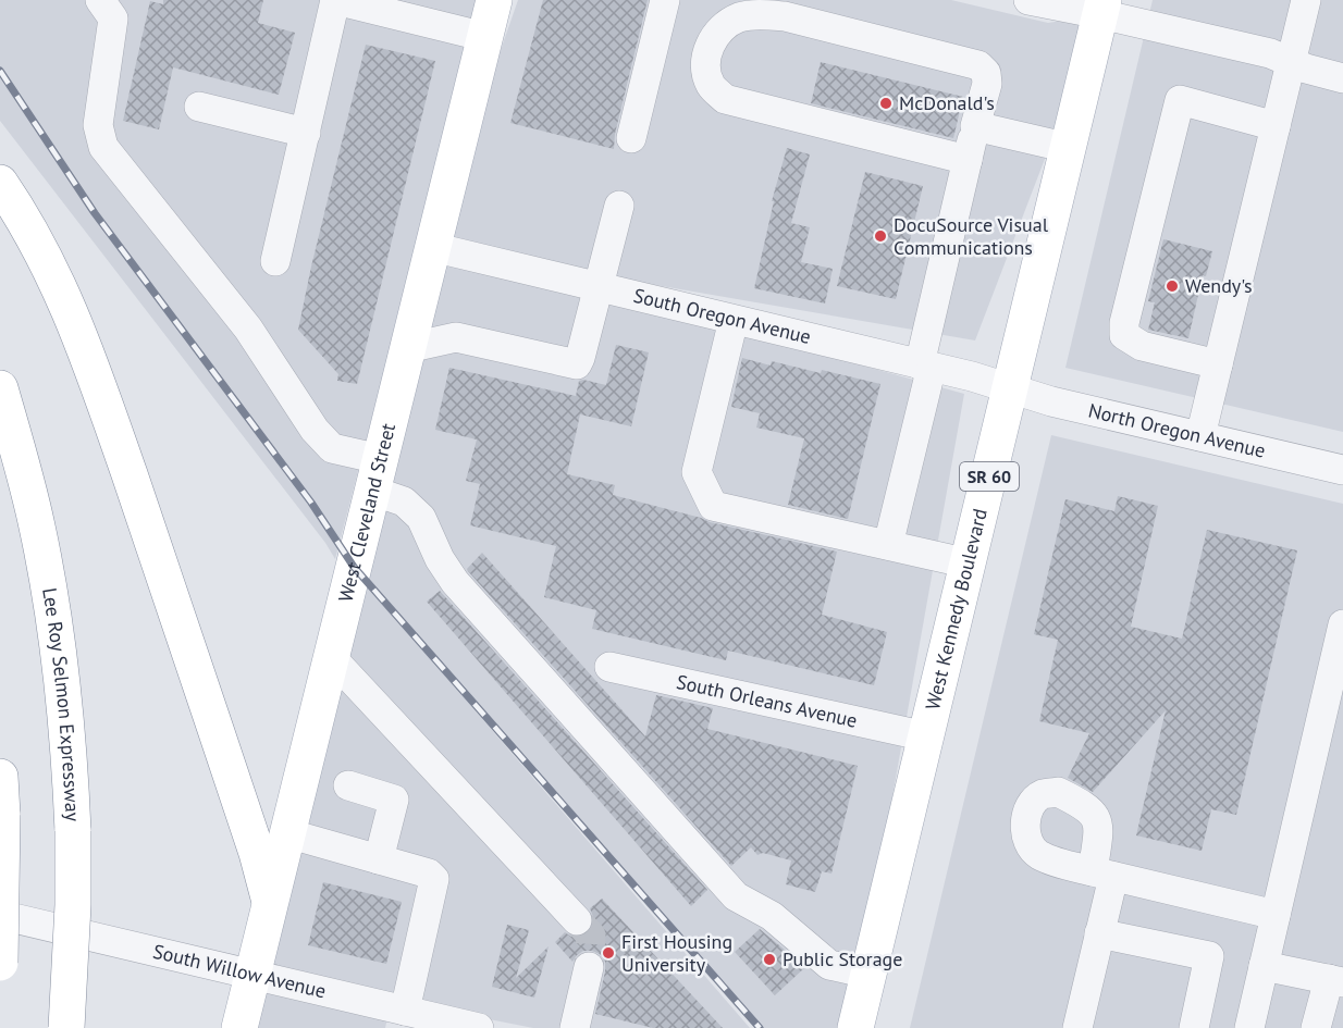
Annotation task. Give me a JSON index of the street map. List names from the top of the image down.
{
  "streets": {
    "main road": [
      "SR 60",
      "West Cleveland Street",
      "West Kennedy Boulevard",
      "Lee Roy Selmon Expressway"
    ],
    "street": [
      "South Oregon Avenue",
      "North Oregon Avenue",
      "South Orleans Avenue",
      "South Willow Avenue"
    ]
  },
  "crossings": [
    ["South Oregon Avenue", "North Oregon Avenue"],
    ["South Oregon Avenue", "West Cleveland Street"],
    ["South Oregon Avenue", "West Kennedy Boulevard"],
    ["North Oregon Avenue", "West Kennedy Boulevard"],
    ["West Cleveland Street", "South Willow Avenue"],
    ["West Kennedy Boulevard", "South Orleans Avenue"]
  ],
  "places": [
    "McDonald's",
    "DocuSource Visual Communications",
    "Wendy's",
    "First Housing University",
    "Public Storage"
  ]
}
